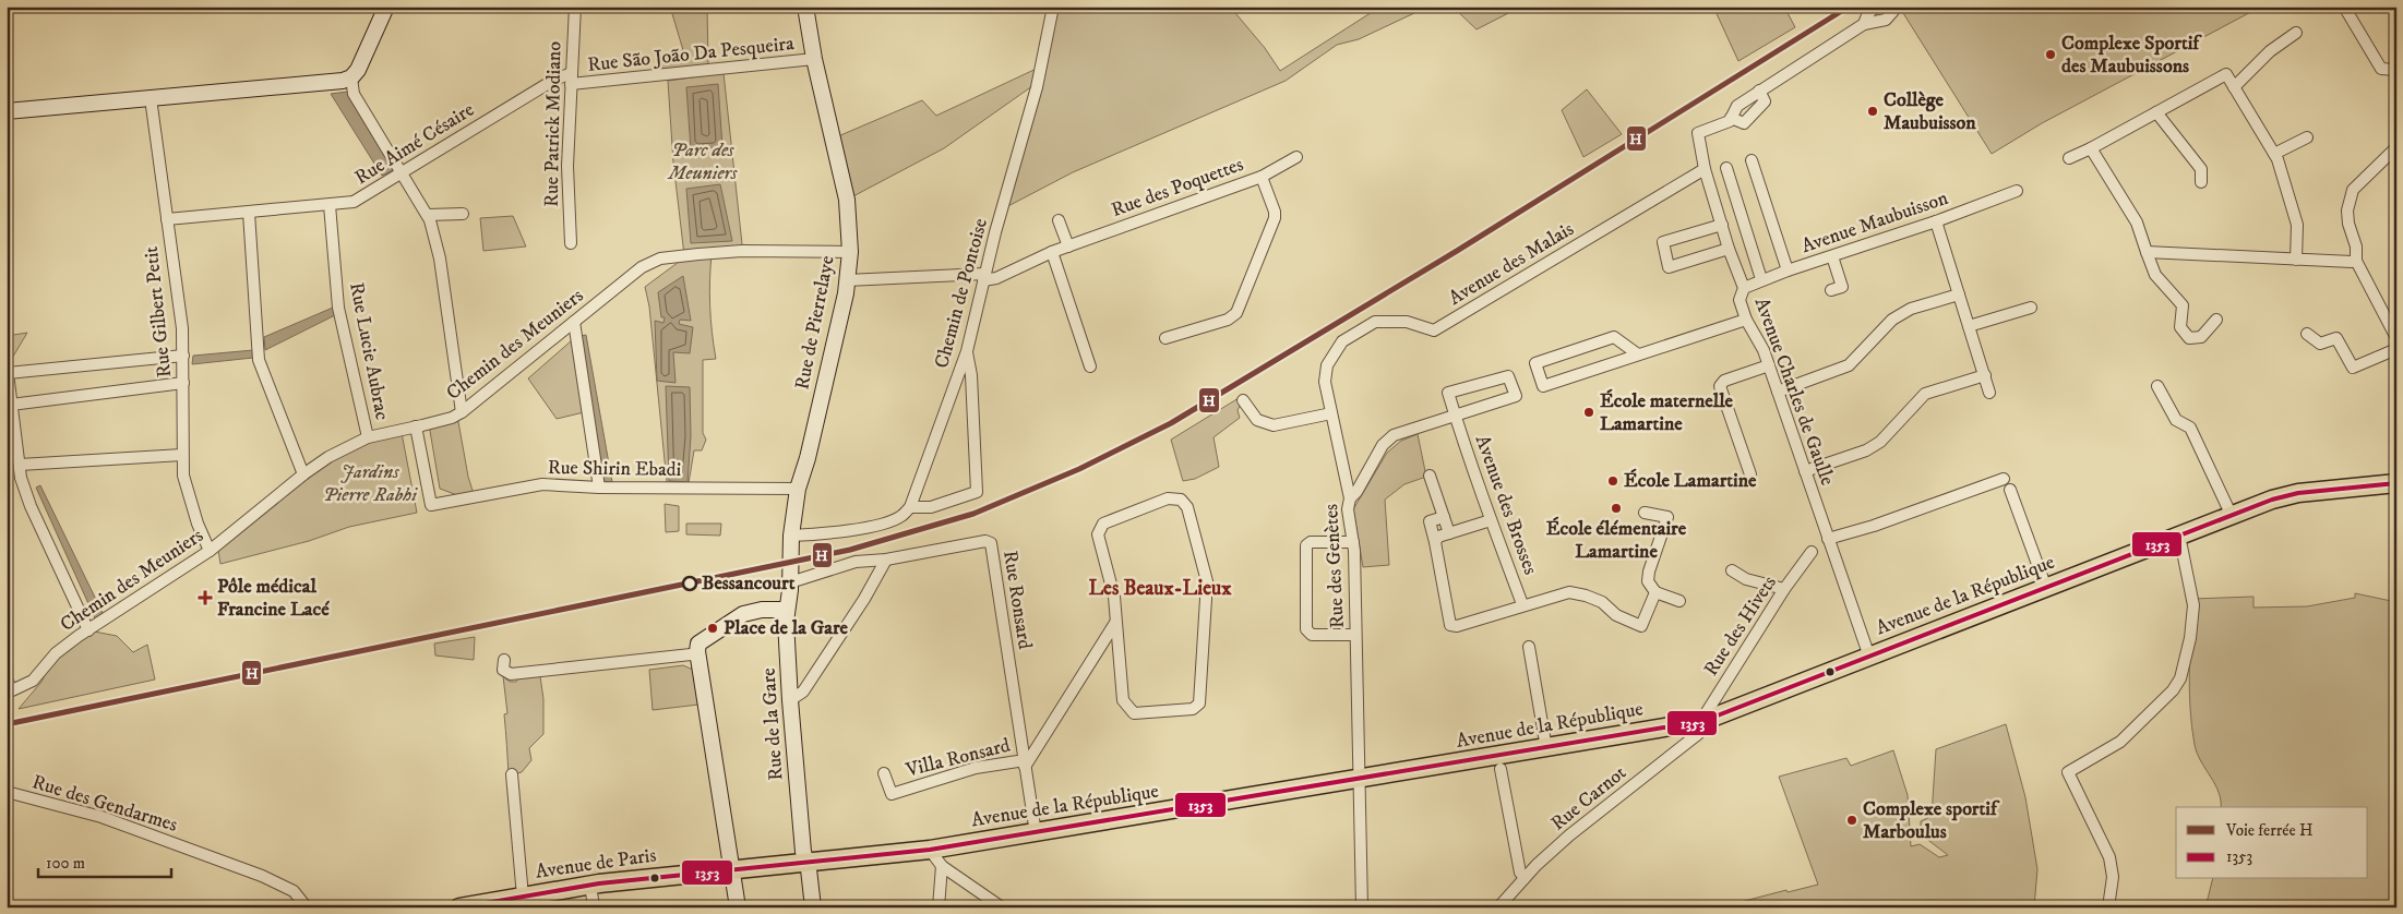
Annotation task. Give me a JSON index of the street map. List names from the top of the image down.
{
  "streets": {
    "main road": [
      "Rue de Pierrelaye",
      "Avenue de la République",
      "Rue de la Gare",
      "Avenue de Paris"
    ],
    "street": [
      "Rue São João Da Pesqueira",
      "Rue Patrick Modiano",
      "Rue Aimé Césaire",
      "Rue des Poquettes",
      "Avenue Maubuisson",
      "Avenue des Malais",
      "Chemin de Pontoise",
      "Rue Gilbert Petit",
      "Chemin des Meuniers",
      "Rue Lucie Aubrac",
      "Avenue Charles de Gaulle",
      "Rue Shirin Ebadi",
      "Avenue des Brosses",
      "Rue des Genètes",
      "Rue Ronsard",
      "Rue des Hivets",
      "Villa Ronsard",
      "Rue Carnot",
      "Rue des Gendarmes"
    ]
  },
  "crossings": [
    ["Rue São João Da Pesqueira", "Rue Patrick Modiano"],
    ["Rue São João Da Pesqueira", "Rue Aimé Césaire"],
    ["Rue São João Da Pesqueira", "Rue de Pierrelaye"],
    ["Rue Patrick Modiano", "Rue Aimé Césaire"],
    ["Rue Aimé Césaire", "Rue Gilbert Petit"],
    ["Rue Aimé Césaire", "Rue Lucie Aubrac"],
    ["Rue des Poquettes", "Chemin de Pontoise"],
    ["Rue des Poquettes", "Rue de Pierrelaye"],
    ["Avenue Maubuisson", "Avenue Charles de Gaulle"],
    ["Avenue des Malais", "Avenue Charles de Gaulle"],
    ["Avenue des Malais", "Rue des Genètes"],
    ["Rue Gilbert Petit", "Chemin des Meuniers"],
    ["Rue de Pierrelaye", "Chemin des Meuniers"],
    ["Rue de Pierrelaye", "Rue Shirin Ebadi"],
    ["Rue de Pierrelaye", "Rue Ronsard"],
    ["Rue de Pierrelaye", "Rue de la Gare"],
    ["Chemin des Meuniers", "Rue Lucie Aubrac"],
    ["Chemin des Meuniers", "Rue Shirin Ebadi"],
    ["Avenue Charles de Gaulle", "Avenue de la République"],
    ["Avenue des Brosses", "Rue des Genètes"],
    ["Rue des Genètes", "Avenue de la République"],
    ["Avenue de la République", "Rue Ronsard"],
    ["Avenue de la République", "Rue des Hivets"],
    ["Avenue de la République", "Rue de la Gare"],
    ["Avenue de la République", "Rue Carnot"],
    ["Avenue de la République", "Avenue de Paris"],
    ["Rue Ronsard", "Rue de la Gare"],
    ["Rue Ronsard", "Villa Ronsard"],
    ["Rue des Hivets", "Rue Carnot"],
    ["Rue de la Gare", "Avenue de Paris"]
  ],
  "districts": ["Les Beaux-Lieux"],
  "parks": ["Parc des Meuniers", "Jardins Pierre Rabhi"],
  "places": {
    "other": [
      "Complexe Sportif des Maubuissons",
      "Collège Maubuisson",
      "École maternelle Lamartine",
      "École Lamartine",
      "École élémentaire Lamartine",
      "Bessancourt",
      "Place de la Gare",
      "Complexe sportif Marboulus"
    ],
    "health": ["Pôle médical Francine Lacé"]
  },
  "lines": ["rail line H", "transit line 1353"],
  "legend": ["Voie ferrée H", "1353"],
  "scale_bar": "100 m"
}
